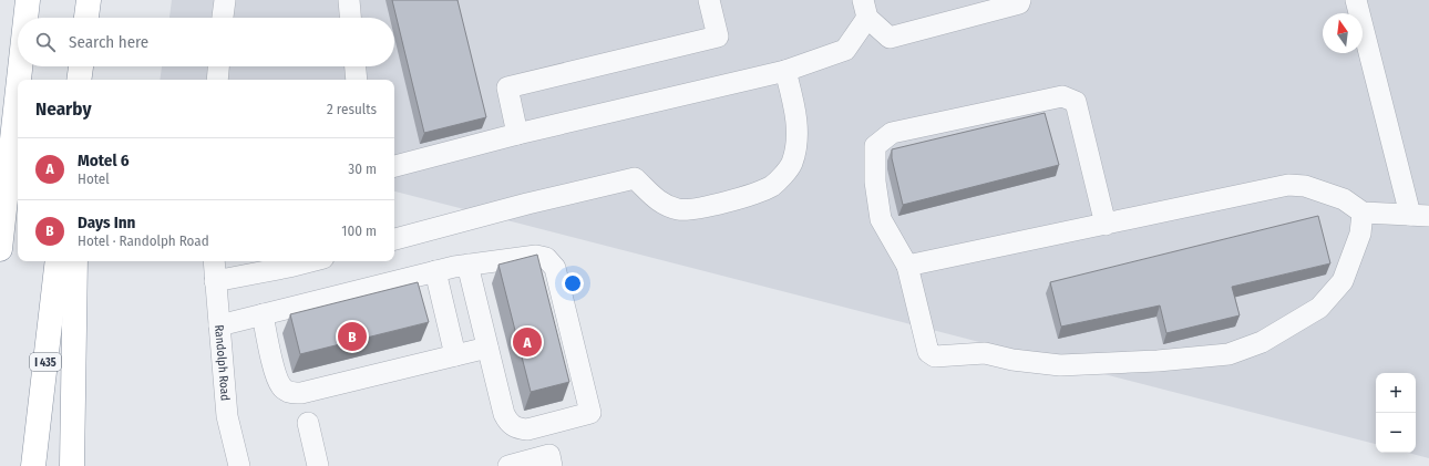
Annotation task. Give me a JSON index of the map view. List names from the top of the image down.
{
  "streets": {
    "highway": ["I 435"],
    "street": ["Randolph Road"]
  },
  "north": "top",
  "page": {
    "search": "Search here",
    "heading": ["Nearby", "2 results"],
    "list": [
      {
        "mark": "A",
        "name": "Motel 6",
        "note": "Hotel",
        "value": "30 m"
      },
      {
        "mark": "B",
        "name": "Days Inn",
        "note": "Hotel · Randolph Road",
        "value": "100 m"
      }
    ],
    "pins": ["B", "A"],
    "map_buttons": ["+", "−"]
  }
}
